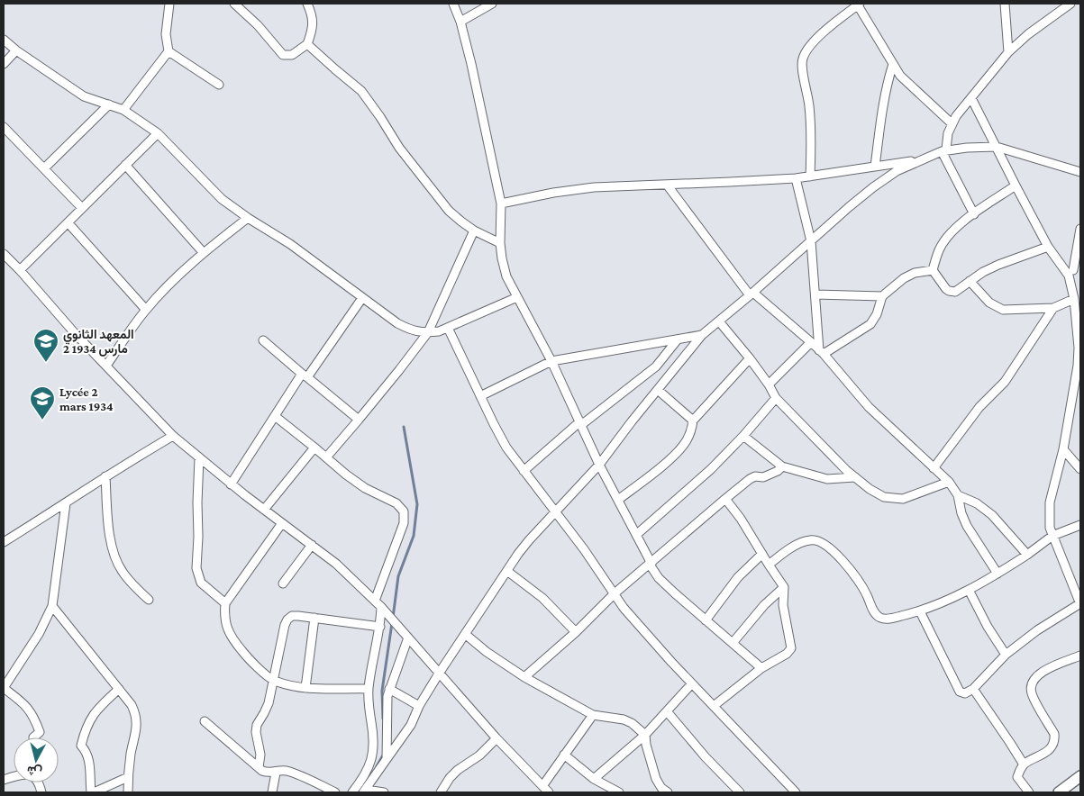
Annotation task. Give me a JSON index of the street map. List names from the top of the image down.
{
  "places": {
    "school or university": ["المعهد الثانوي 2 مارس 1934", "Lycée 2 mars 1934"]
  },
  "north": "bottom"
}
